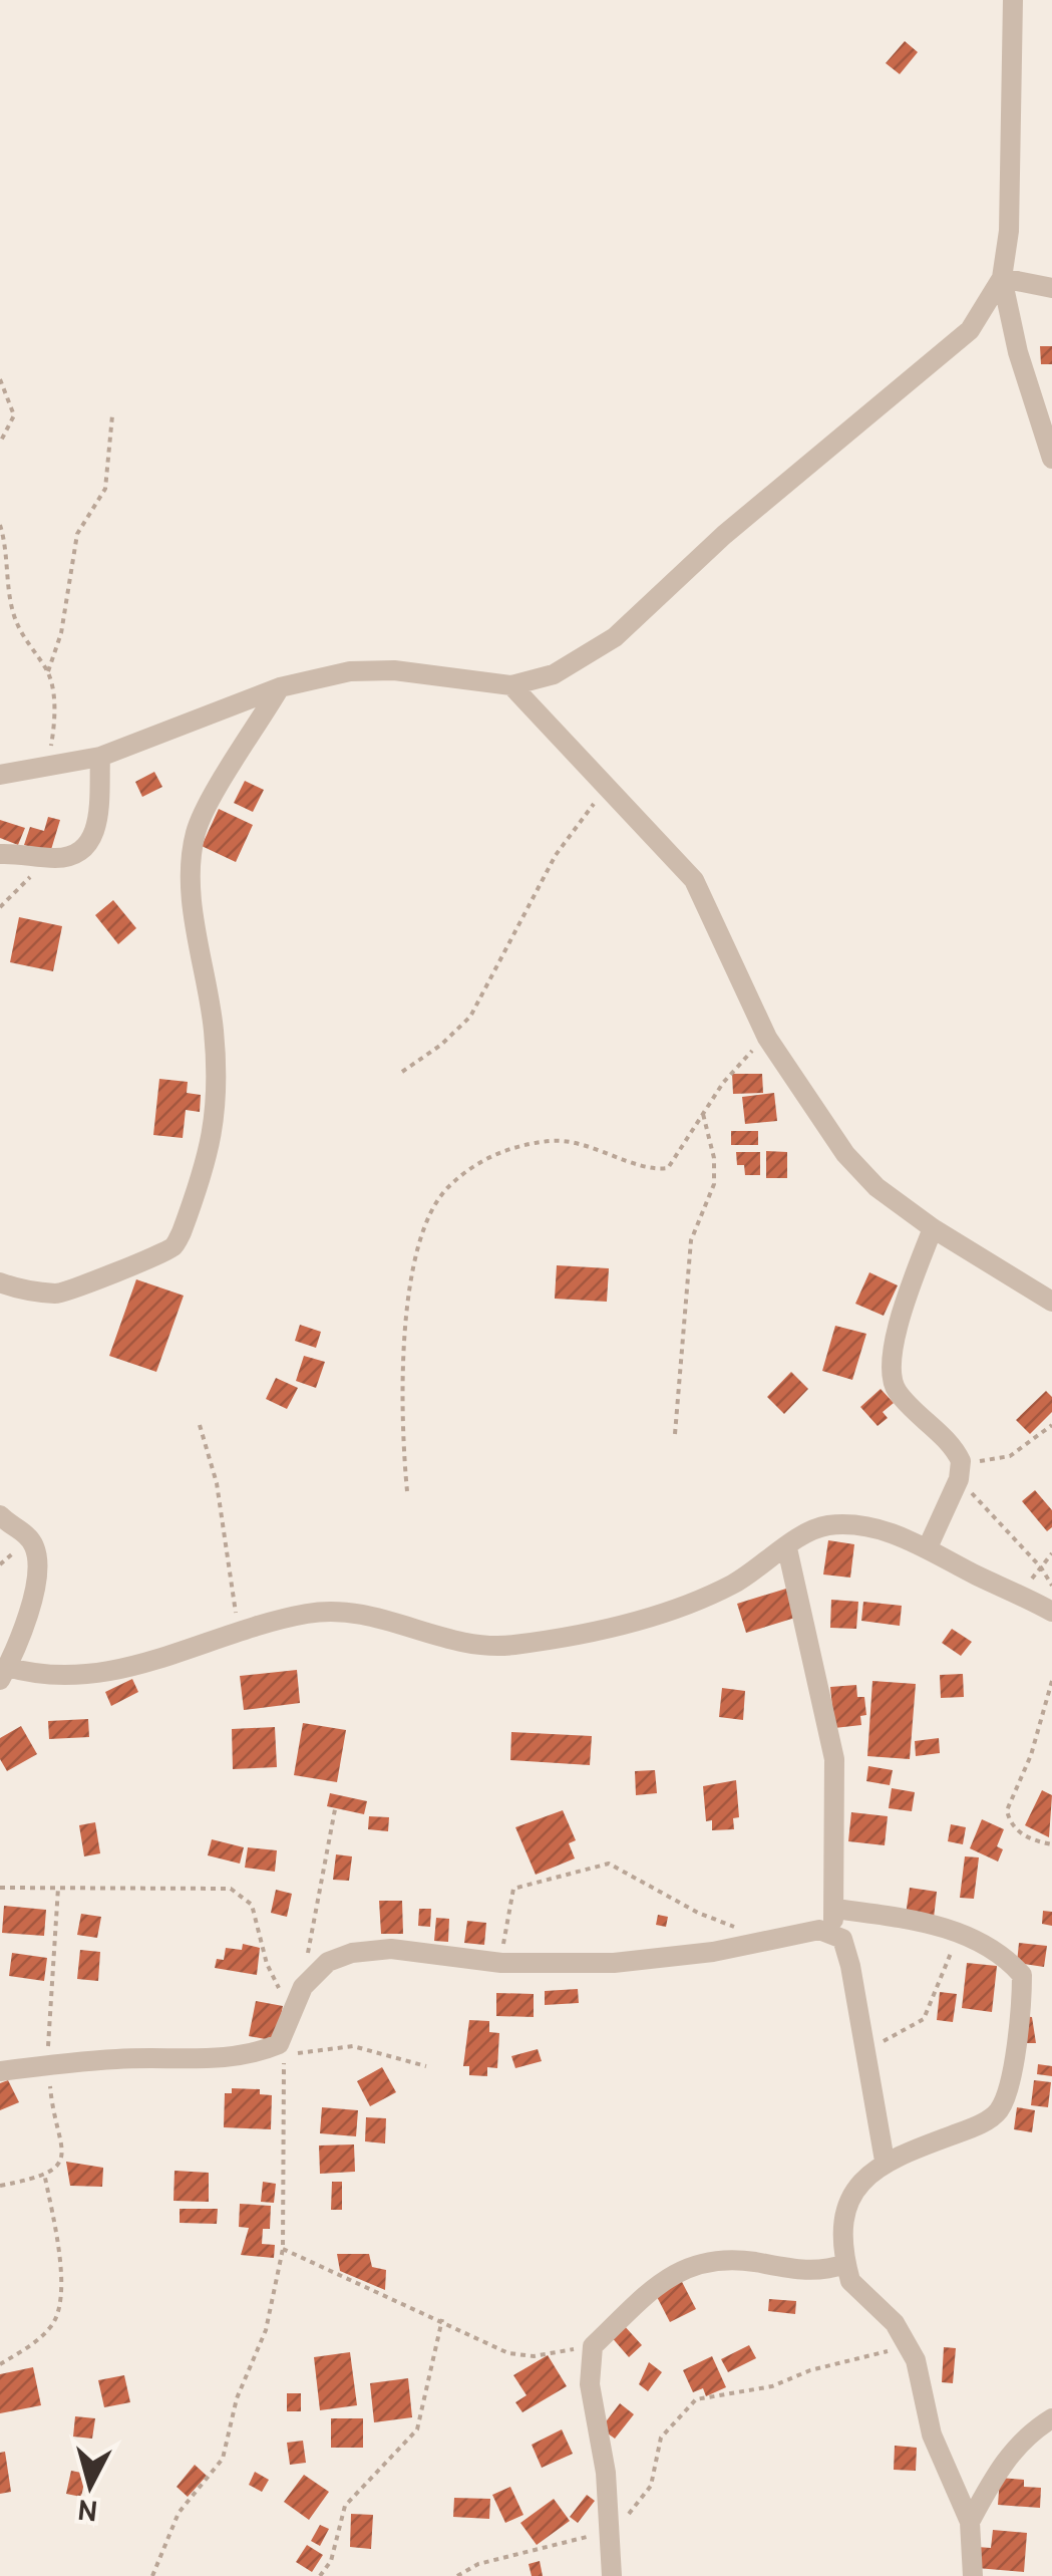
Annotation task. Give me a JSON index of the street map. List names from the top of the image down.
{
  "north": "bottom"
}
